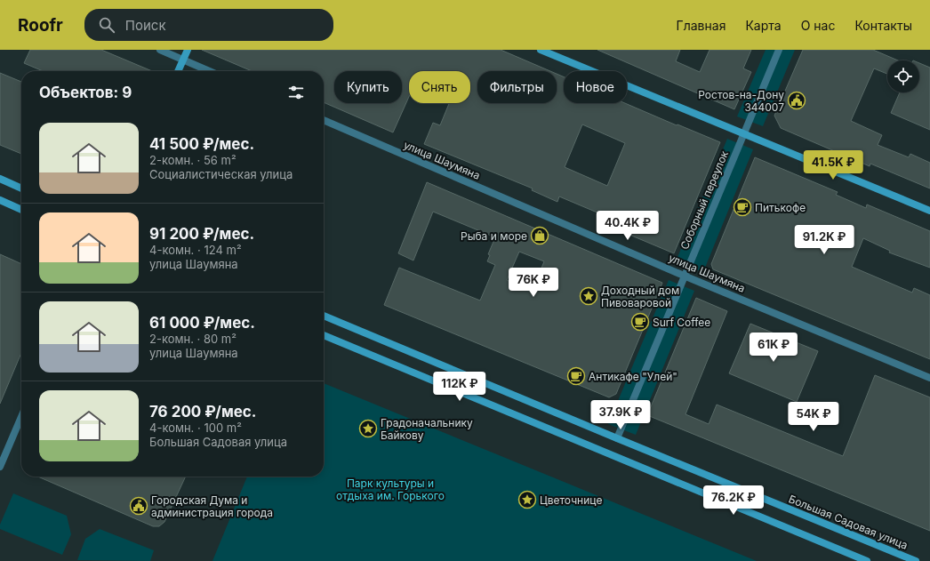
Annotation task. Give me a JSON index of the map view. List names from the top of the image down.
{
  "streets": {
    "main road": ["Большая Садовая улица"],
    "street": ["улица Шаумяна", "Соборный переулок"]
  },
  "crossings": [
    ["улица Шаумяна", "Соборный переулок"],
    ["Соборный переулок", "Большая Садовая улица"]
  ],
  "parks": ["Парк культуры и отдыха им. Горького"],
  "places": {
    "public building": ["Ростов-на-Дону 344007", "Городская Дума и администрация города"],
    "cafe": ["Питькофе", "Surf Coffee", "Антикафе \"Улей\""],
    "shop": ["Рыба и море"],
    "place": ["Доходный дом Пивоваровой", "Градоначальнику Байкову", "Цветочнице"]
  },
  "page": {
    "header": "Roofr",
    "search": "Поиск",
    "nav": [
      "Главная",
      "Карта",
      "О нас",
      "Контакты"
    ],
    "chip": [
      "Купить",
      "Снять",
      "Фильтры",
      "Новое"
    ],
    "heading": "Объектов: 9",
    "list": [
      {
        "name": "41 500 ₽/мес.",
        "note": "2-комн. · 56 m² · Социалистическая улица"
      },
      {
        "name": "91 200 ₽/мес.",
        "note": "4-комн. · 124 m² · улица Шаумяна"
      },
      {
        "name": "61 000 ₽/мес.",
        "note": "2-комн. · 80 m² · улица Шаумяна"
      },
      {
        "name": "76 200 ₽/мес.",
        "note": "4-комн. · 100 m² · Большая Садовая улица"
      }
    ],
    "price": [
      "41.5K ₽",
      "40.4K ₽",
      "91.2K ₽",
      "76K ₽",
      "61K ₽",
      "112K ₽",
      "37.9K ₽",
      "54K ₽",
      "76.2K ₽"
    ]
  }
}
